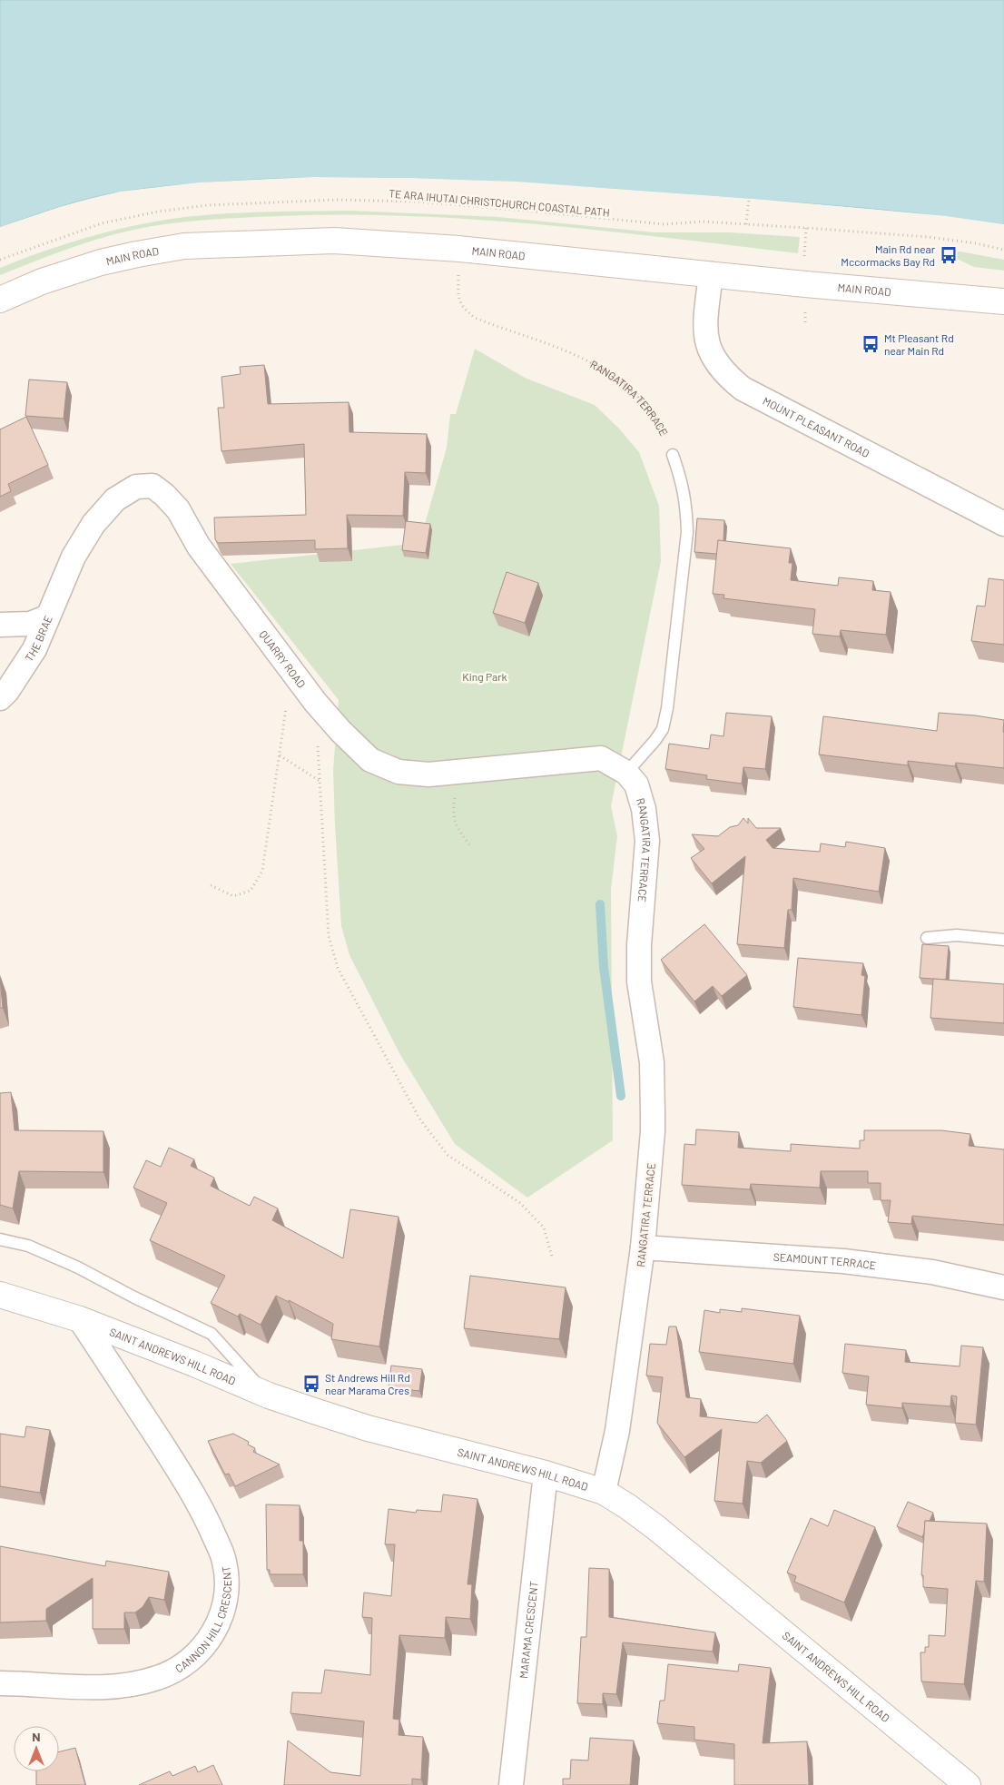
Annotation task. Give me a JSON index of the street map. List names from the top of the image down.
{
  "streets": {
    "street": [
      "MAIN ROAD",
      "RANGATIRA TERRACE",
      "MOUNT PLEASANT ROAD",
      "THE BRAE",
      "QUARRY ROAD",
      "SEAMOUNT TERRACE",
      "SAINT ANDREWS HILL ROAD",
      "CANNON HILL CRESCENT",
      "MARAMA CRESCENT"
    ],
    "path": ["TE ARA IHUTAI CHRISTCHURCH COASTAL PATH"]
  },
  "crossings": [
    ["MAIN ROAD", "MOUNT PLEASANT ROAD"],
    ["RANGATIRA TERRACE", "QUARRY ROAD"],
    ["RANGATIRA TERRACE", "SEAMOUNT TERRACE"],
    ["RANGATIRA TERRACE", "SAINT ANDREWS HILL ROAD"],
    ["THE BRAE", "QUARRY ROAD"],
    ["SAINT ANDREWS HILL ROAD", "CANNON HILL CRESCENT"],
    ["SAINT ANDREWS HILL ROAD", "MARAMA CRESCENT"]
  ],
  "parks": ["King Park"],
  "places": {
    "bus stop": ["Main Rd near Mccormacks Bay Rd", "Mt Pleasant Rd near Main Rd", "St Andrews Hill Rd near Marama Cres"]
  },
  "north": "top"
}
